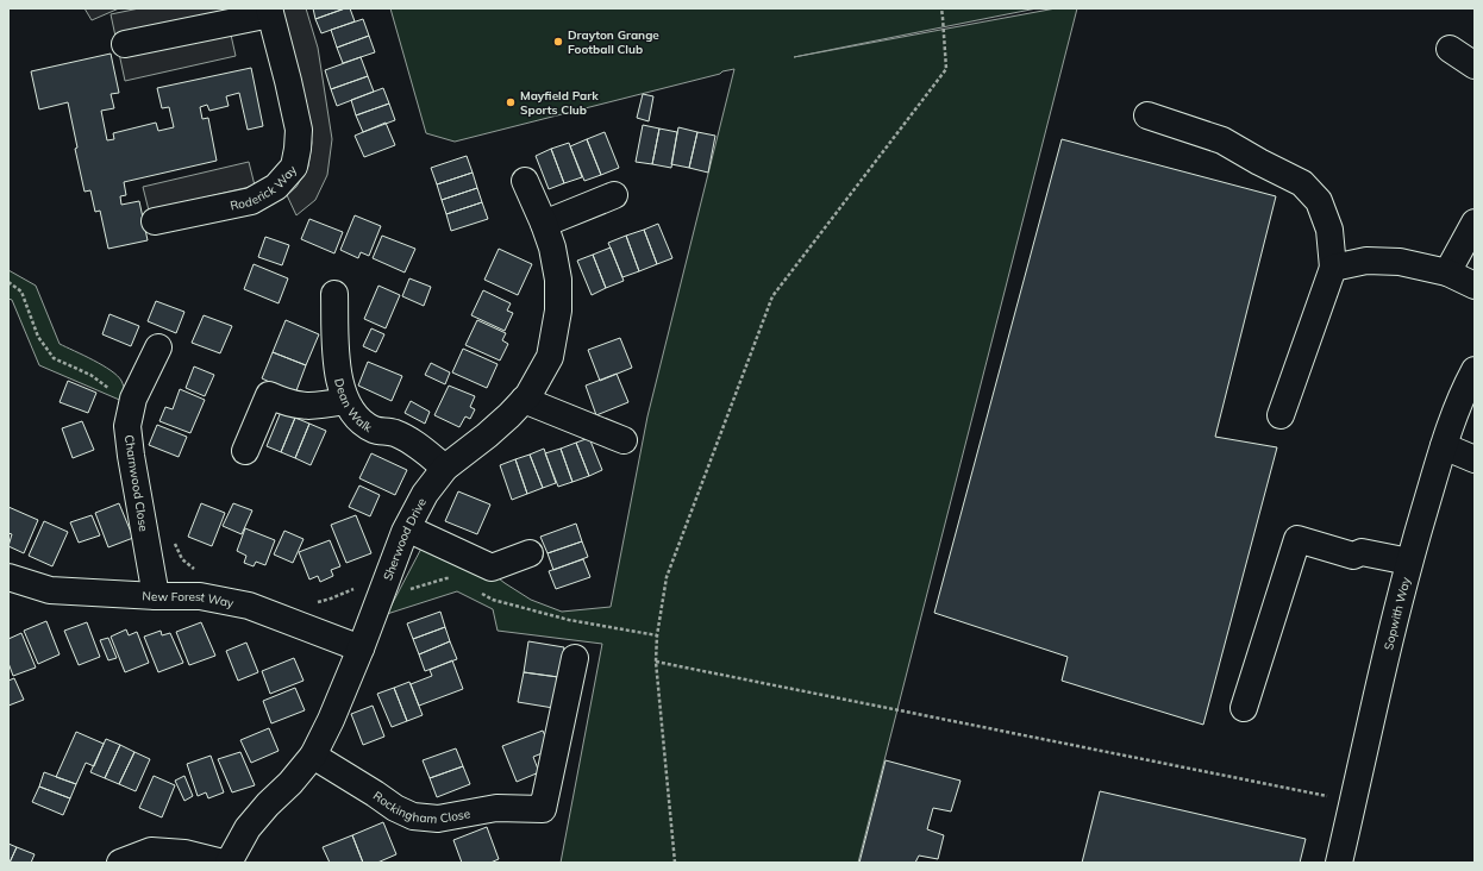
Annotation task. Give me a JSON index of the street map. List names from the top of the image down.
{
  "streets": {
    "street": [
      "Roderick Way",
      "Dean Walk",
      "Charnwood Close",
      "Sherwood Drive",
      "New Forest Way",
      "Sopwith Way",
      "Rockingham Close"
    ]
  },
  "crossings": [
    ["Dean Walk", "Sherwood Drive"],
    ["Charnwood Close", "New Forest Way"],
    ["Sherwood Drive", "New Forest Way"],
    ["Sherwood Drive", "Rockingham Close"]
  ],
  "places": ["Drayton Grange Football Club", "Mayfield Park Sports Club"]
}
